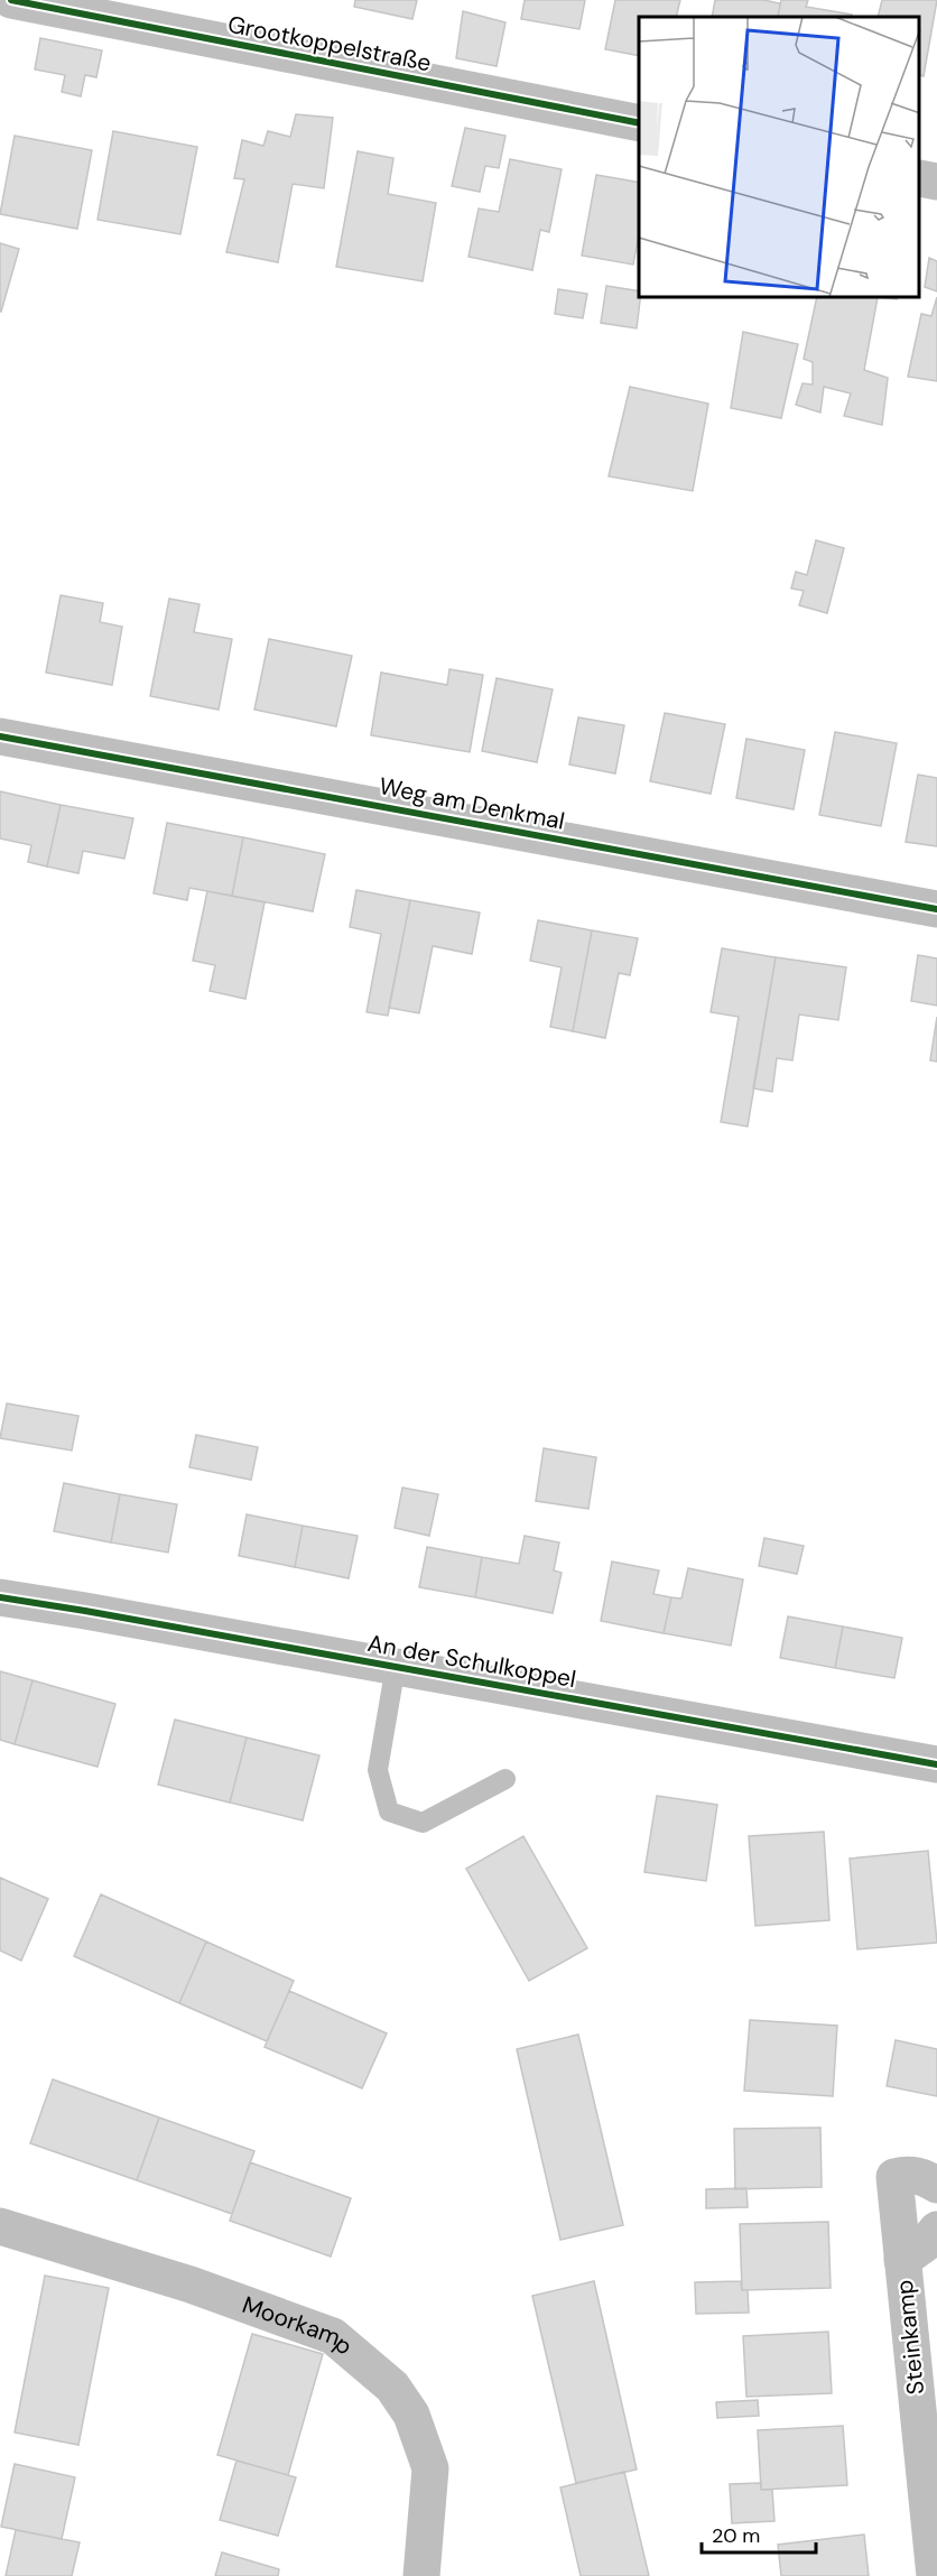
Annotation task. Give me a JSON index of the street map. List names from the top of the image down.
{
  "streets": {
    "street": [
      "Grootkoppelstraße",
      "Weg am Denkmal",
      "An der Schulkoppel",
      "Moorkamp",
      "Steinkamp"
    ]
  },
  "scale_bar": "20 m"
}
